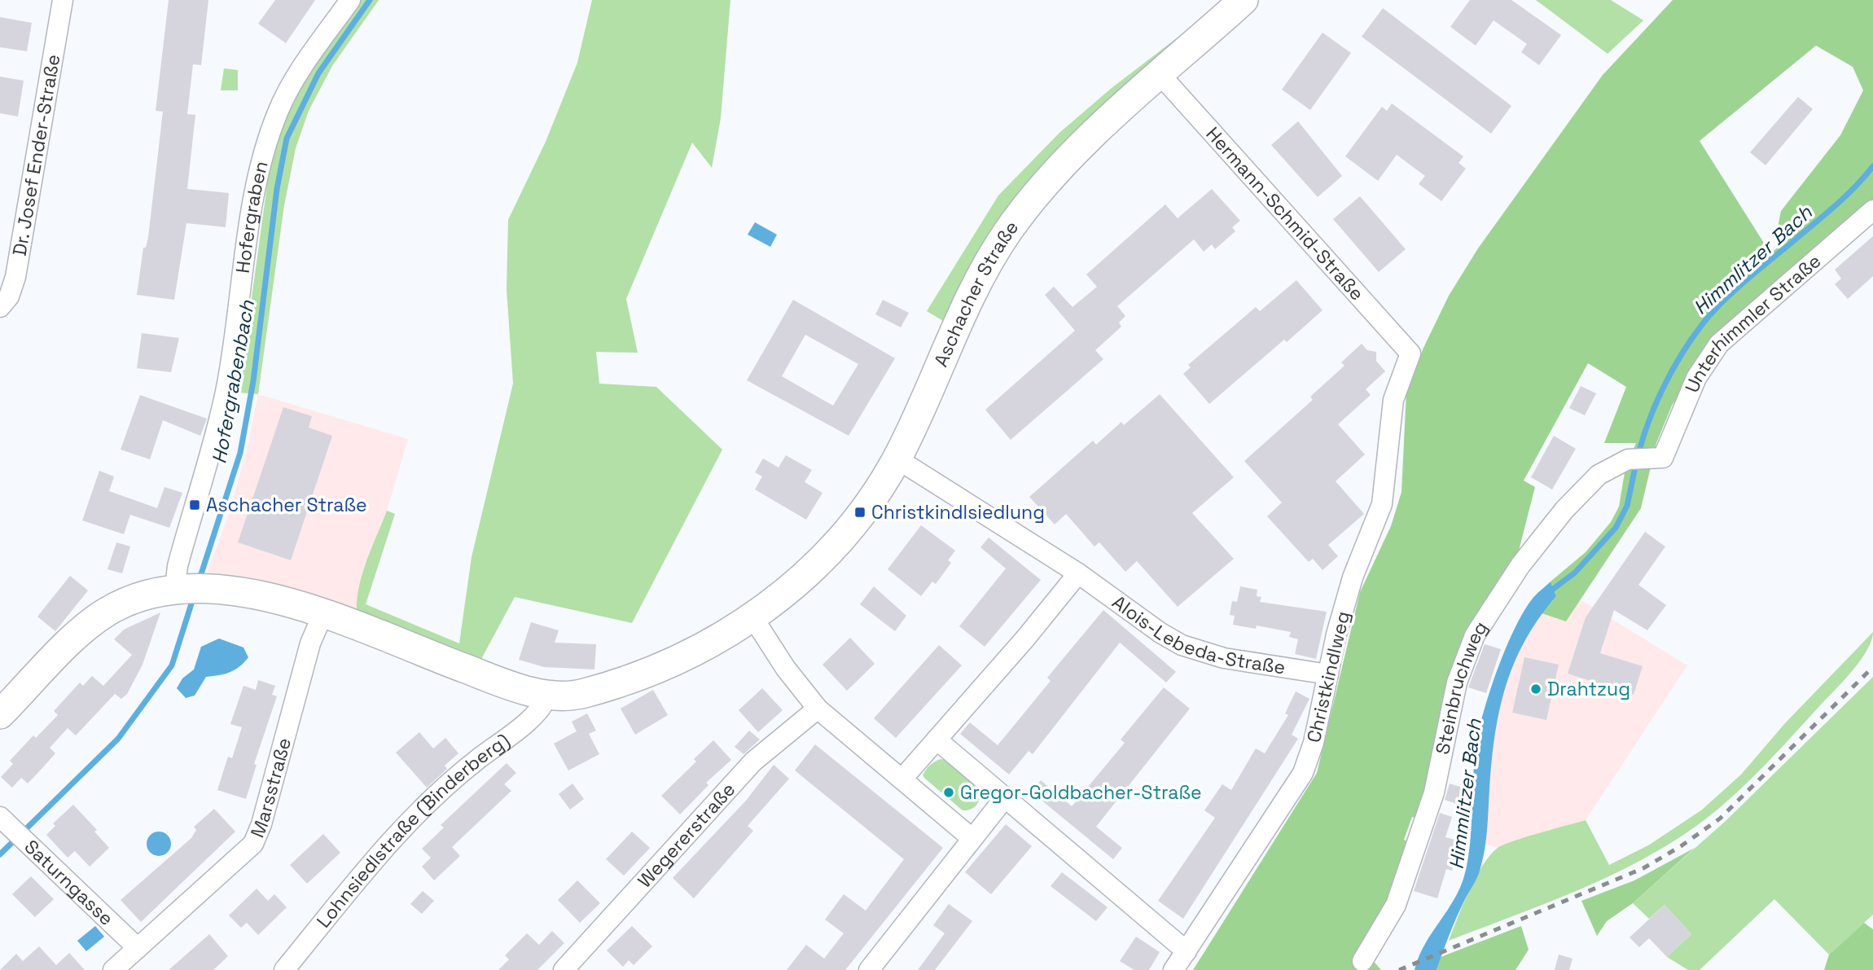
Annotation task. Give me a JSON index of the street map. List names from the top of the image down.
{
  "streets": {
    "street": [
      "Dr. Josef Ender-Straße",
      "Hermann-Schmid-Straße",
      "Hofergraben",
      "Aschacher Straße",
      "Unterhimmler Straße",
      "Alois-Lebeda-Straße",
      "Christkindlweg",
      "Steinbruchweg",
      "Marsstraße",
      "Lohnsiedlstraße (Binderberg)",
      "Wegererstraße",
      "Saturngasse"
    ]
  },
  "crossings": [
    ["Hermann-Schmid-Straße", "Aschacher Straße"],
    ["Hermann-Schmid-Straße", "Christkindlweg"],
    ["Aschacher Straße", "Lohnsiedlstraße (Binderberg)"],
    ["Unterhimmler Straße", "Steinbruchweg"],
    ["Alois-Lebeda-Straße", "Christkindlweg"],
    ["Marsstraße", "Saturngasse"]
  ],
  "water": ["Himmlitzer Bach", "Hofergrabenbach"],
  "places": {
    "transit": ["Aschacher Straße", "Christkindlsiedlung"],
    "other": ["Drahtzug", "Gregor-Goldbacher-Straße"]
  }
}
